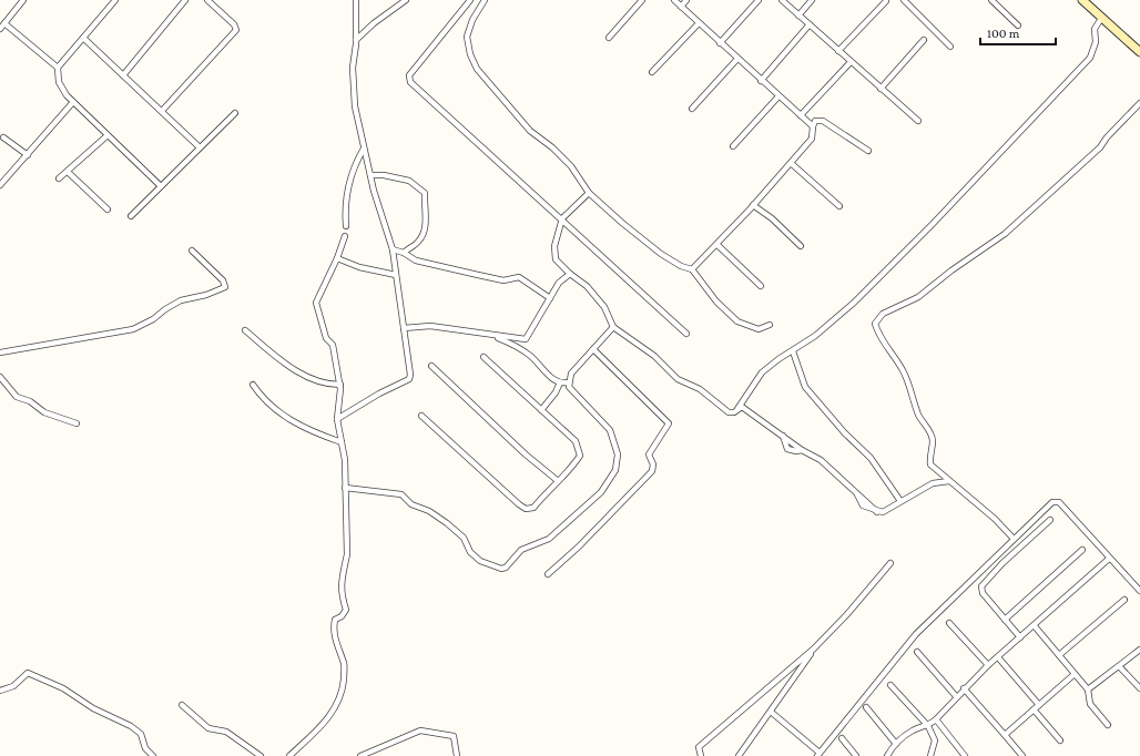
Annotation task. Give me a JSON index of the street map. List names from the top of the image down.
{
  "scale_bar": "100 m"
}
